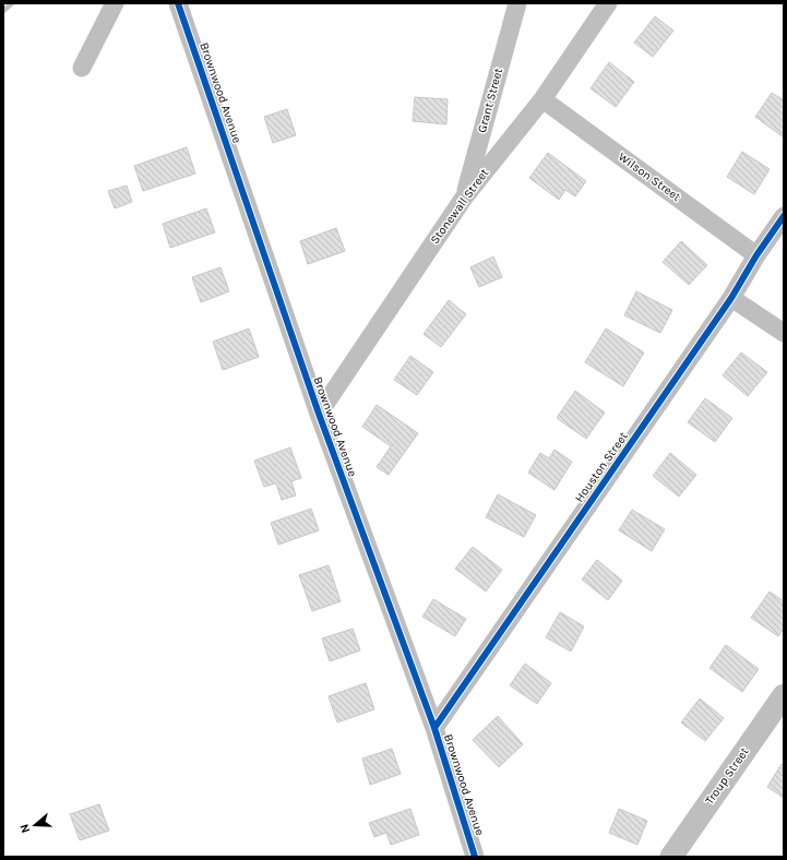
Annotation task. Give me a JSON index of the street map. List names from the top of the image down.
{
  "streets": {
    "street": [
      "Brownwood Avenue",
      "Grant Street",
      "Wilson Street",
      "Stonewall Street",
      "Houston Street",
      "Troup Street"
    ]
  },
  "crossings": [
    ["Brownwood Avenue", "Stonewall Street"],
    ["Brownwood Avenue", "Houston Street"],
    ["Grant Street", "Stonewall Street"],
    ["Wilson Street", "Stonewall Street"],
    ["Wilson Street", "Houston Street"]
  ],
  "north": "left"
}
